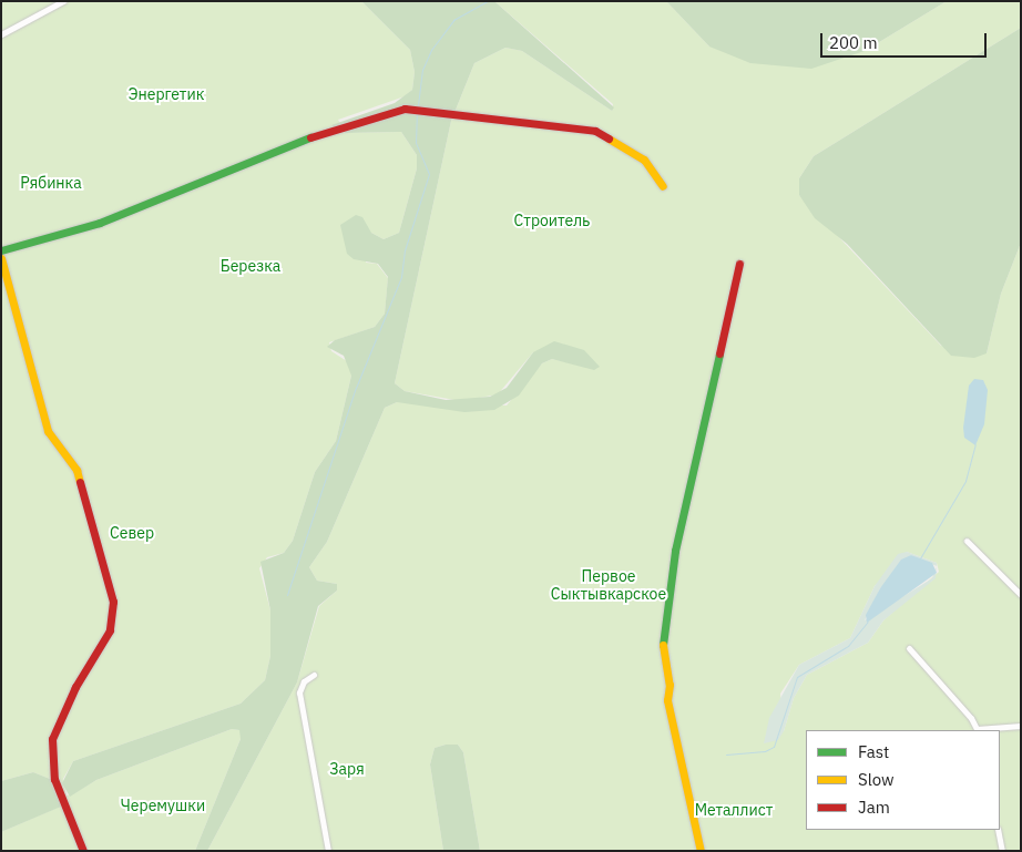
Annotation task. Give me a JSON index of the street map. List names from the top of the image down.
{
  "parks": [
    "Энергетик",
    "Рябинка",
    "Строитель",
    "Березка",
    "Север",
    "Первое Сыктывкарское",
    "Заря",
    "Черемушки",
    "Металлист"
  ],
  "legend": ["Fast", "Slow", "Jam"],
  "scale_bar": "200 m"
}
